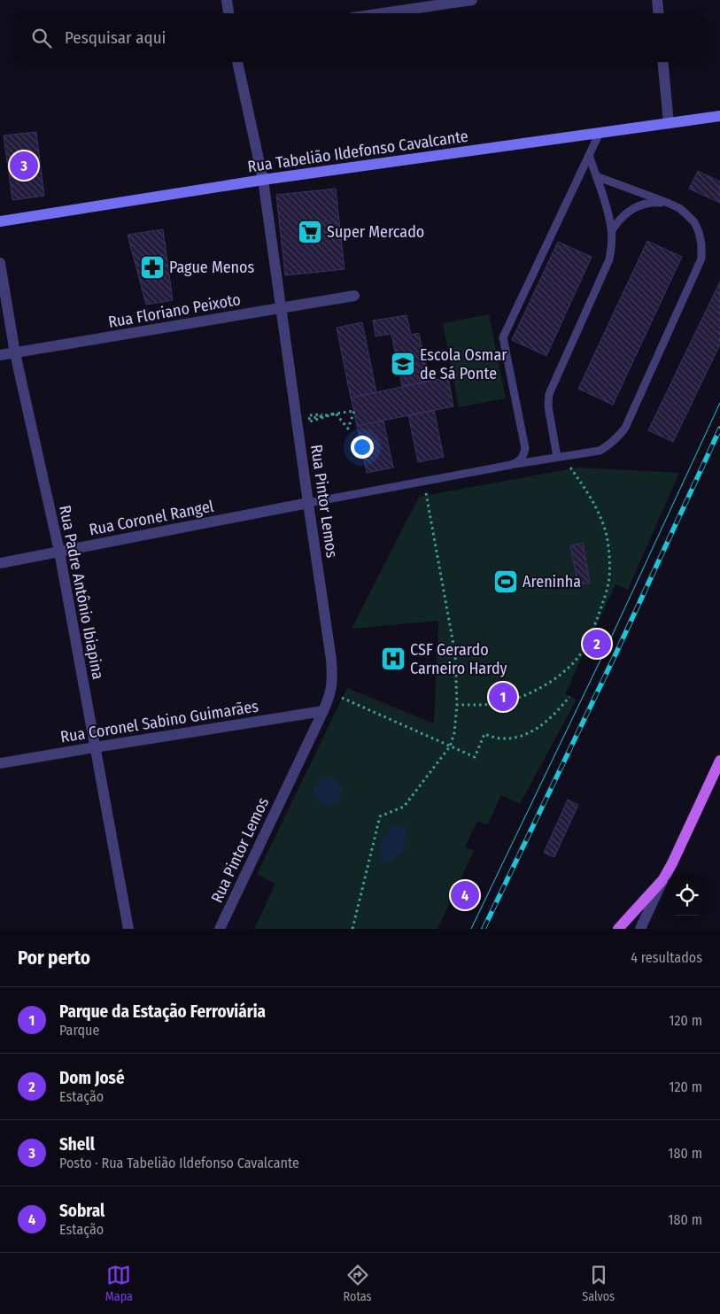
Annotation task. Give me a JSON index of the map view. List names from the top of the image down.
{
  "streets": {
    "main road": ["Rua Tabelião Ildefonso Cavalcante"],
    "street": [
      "Rua Floriano Peixoto",
      "Rua Pintor Lemos",
      "Rua Coronel Rangel",
      "Rua Padre Antônio Ibiapina",
      "Rua Coronel Sabino Guimarães"
    ]
  },
  "crossings": [
    ["Rua Tabelião Ildefonso Cavalcante", "Rua Pintor Lemos"],
    ["Rua Floriano Peixoto", "Rua Pintor Lemos"],
    ["Rua Floriano Peixoto", "Rua Padre Antônio Ibiapina"],
    ["Rua Pintor Lemos", "Rua Coronel Rangel"],
    ["Rua Pintor Lemos", "Rua Coronel Sabino Guimarães"],
    ["Rua Coronel Rangel", "Rua Padre Antônio Ibiapina"],
    ["Rua Padre Antônio Ibiapina", "Rua Coronel Sabino Guimarães"]
  ],
  "places": {
    "supermarket": ["Super Mercado"],
    "pharmacy": ["Pague Menos"],
    "school or university": ["Escola Osmar de Sá Ponte"],
    "sports": ["Areninha"],
    "hospital": ["CSF Gerardo Carneiro Hardy"]
  },
  "page": {
    "search": "Pesquisar aqui",
    "pins": [
      "3",
      "2",
      "1",
      "4"
    ],
    "heading": ["Por perto", "4 resultados"],
    "list": [
      {
        "mark": "1",
        "name": "Parque da Estação Ferroviária",
        "note": "Parque",
        "value": "120 m"
      },
      {
        "mark": "2",
        "name": "Dom José",
        "note": "Estação",
        "value": "120 m"
      },
      {
        "mark": "3",
        "name": "Shell",
        "note": "Posto · Rua Tabelião Ildefonso Cavalcante",
        "value": "180 m"
      },
      {
        "mark": "4",
        "name": "Sobral",
        "note": "Estação",
        "value": "180 m"
      }
    ],
    "nav": ["Mapa", "Rotas", "Salvos"]
  }
}
